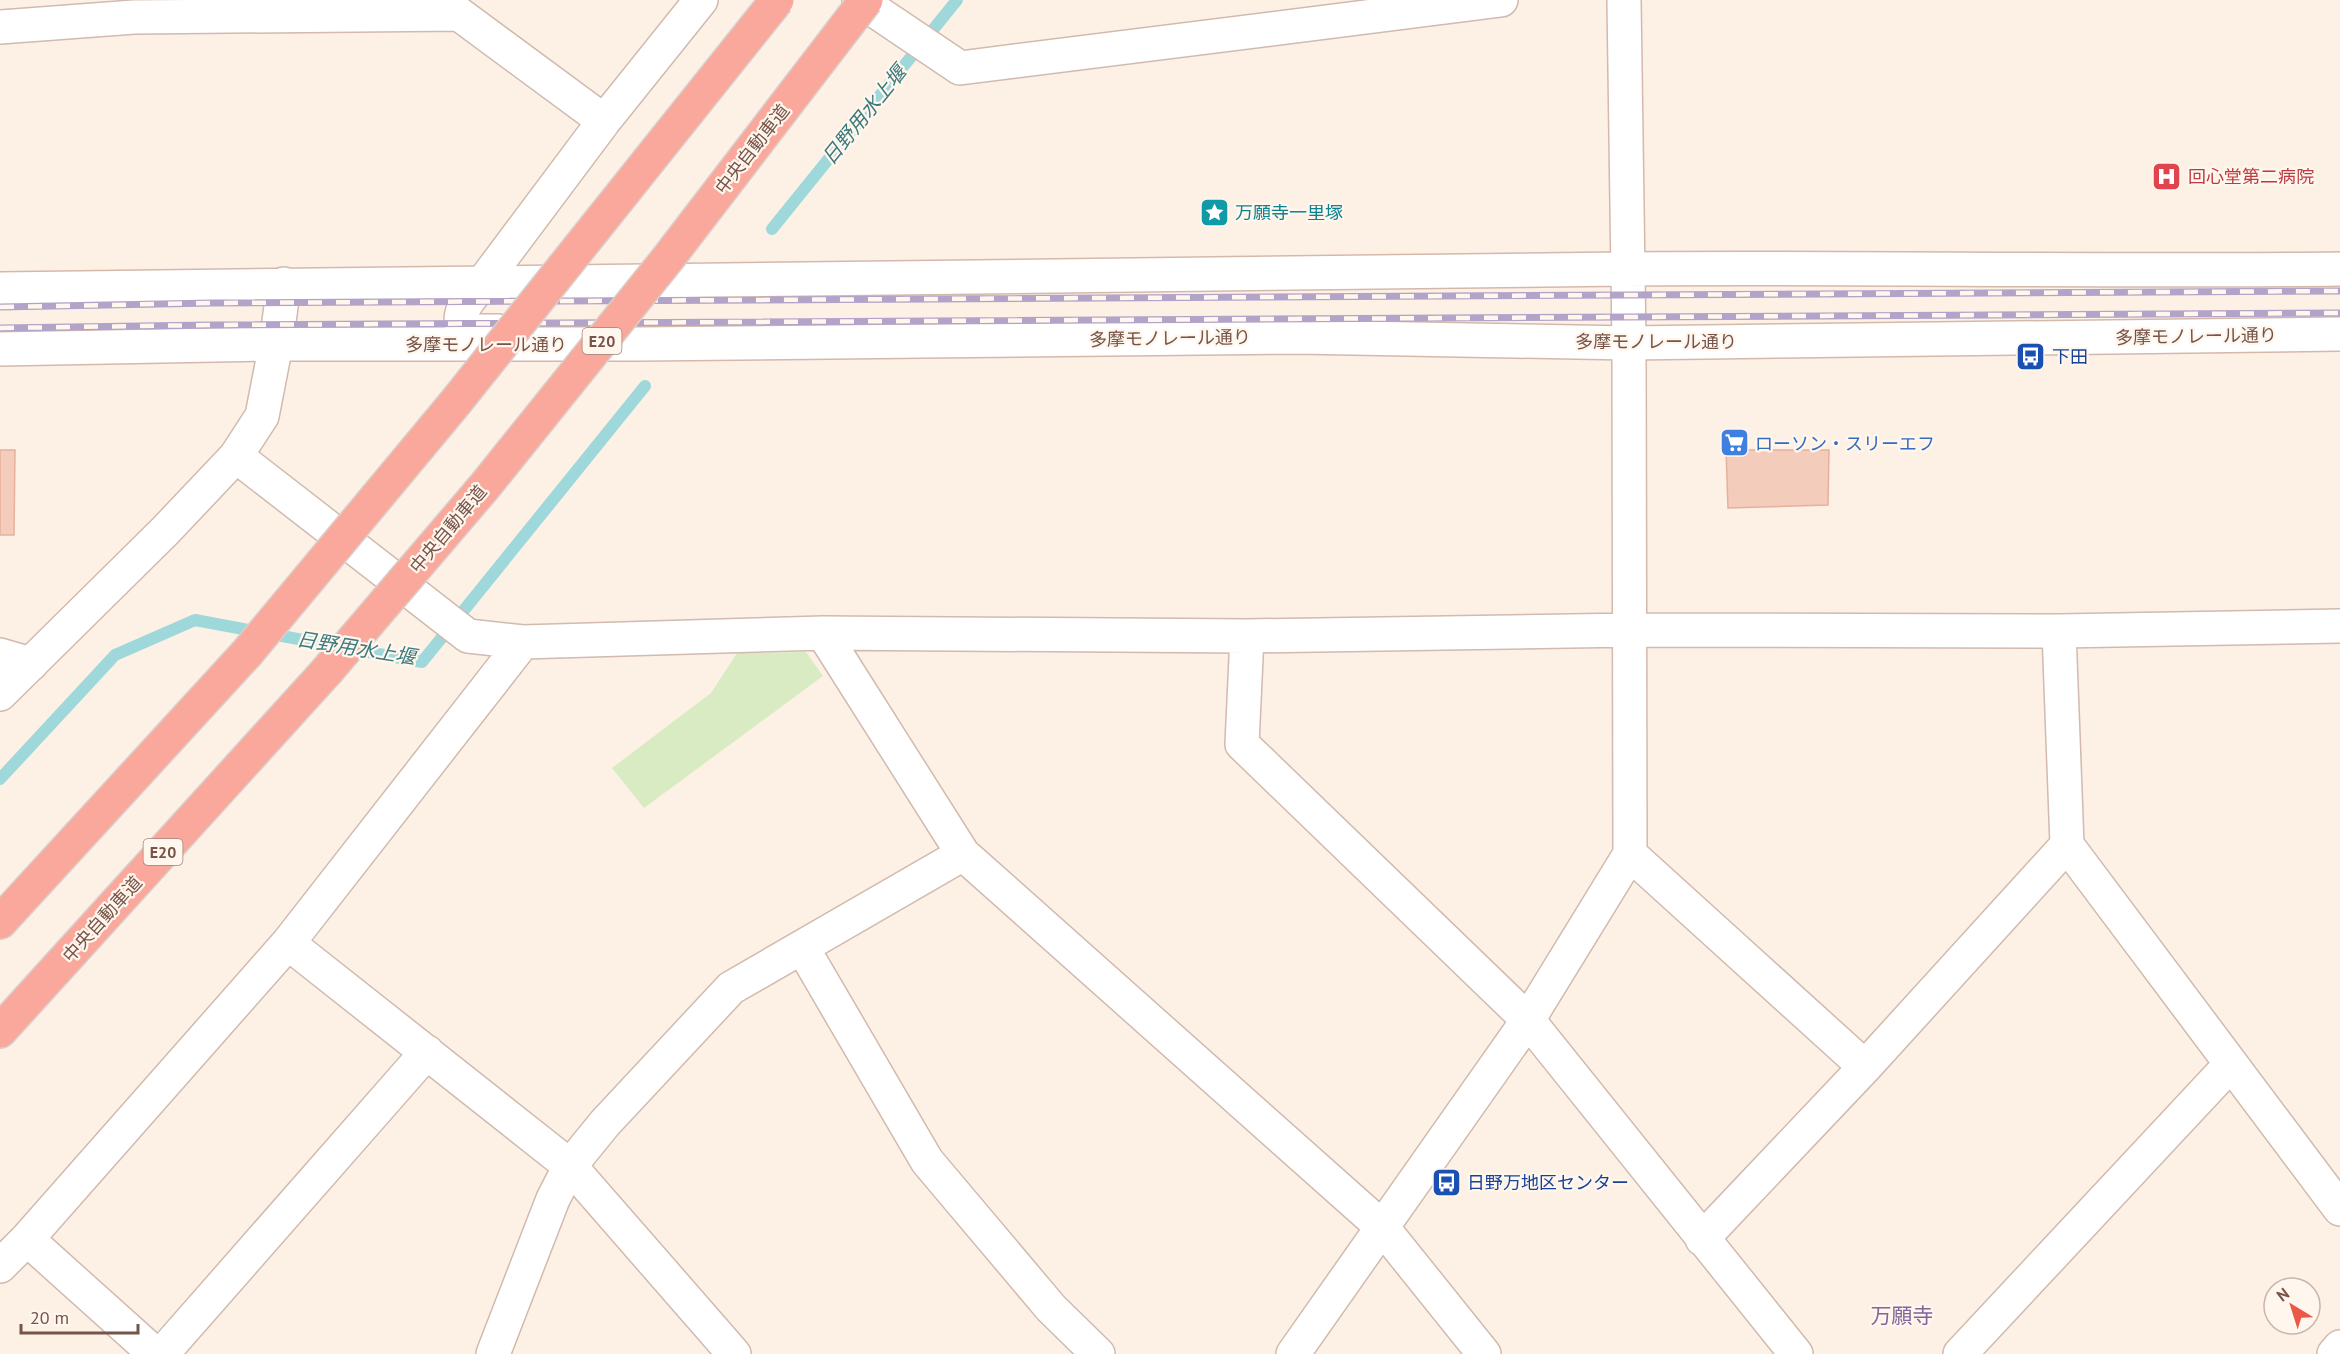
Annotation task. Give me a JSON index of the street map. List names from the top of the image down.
{
  "streets": {
    "highway": ["中央自動車道", "E20"],
    "street": ["多摩モノレール通り"]
  },
  "districts": ["万願寺"],
  "water": ["日野用水上堰"],
  "places": {
    "hospital": ["回心堂第二病院"],
    "place": ["万願寺一里塚"],
    "bus stop": ["下田", "日野万地区センター"],
    "supermarket": ["ローソン・スリーエフ"]
  },
  "scale_bar": "20 m",
  "north": "top left"
}
